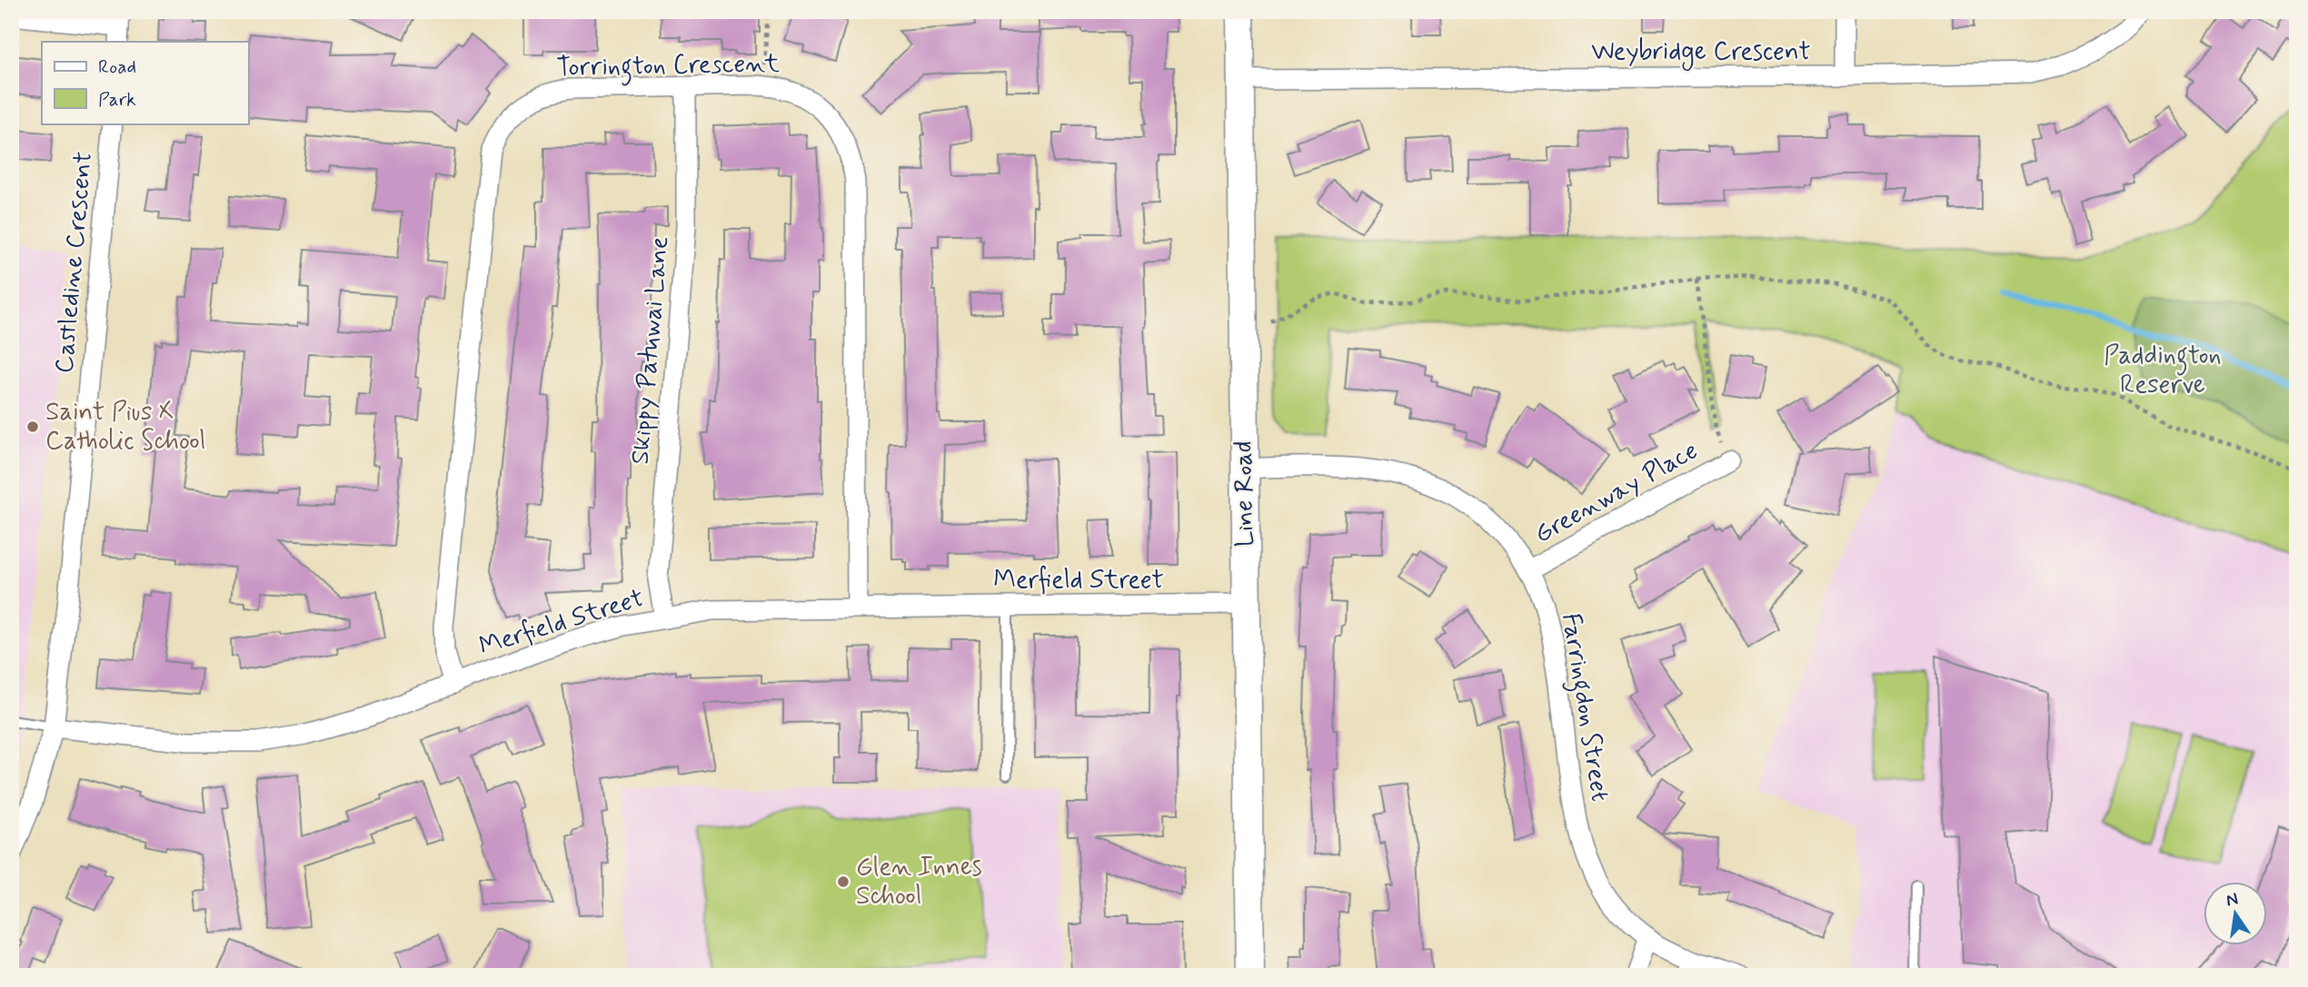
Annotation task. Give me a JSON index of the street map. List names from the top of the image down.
{
  "streets": {
    "main road": ["Line Road"],
    "street": [
      "Weybridge Crescent",
      "Torrington Crescent",
      "Castledine Crescent",
      "Skippy Patuwai Lane",
      "Greenway Place",
      "Merfield Street",
      "Farringdon Street"
    ]
  },
  "crossings": [
    ["Weybridge Crescent", "Line Road"],
    ["Torrington Crescent", "Skippy Patuwai Lane"],
    ["Torrington Crescent", "Merfield Street"],
    ["Castledine Crescent", "Merfield Street"],
    ["Skippy Patuwai Lane", "Merfield Street"],
    ["Greenway Place", "Farringdon Street"],
    ["Line Road", "Merfield Street"],
    ["Line Road", "Farringdon Street"]
  ],
  "parks": ["Paddington Reserve"],
  "places": ["Saint Pius X Catholic School", "Glen Innes School"],
  "legend": ["Road", "Park"],
  "north": "top"
}
